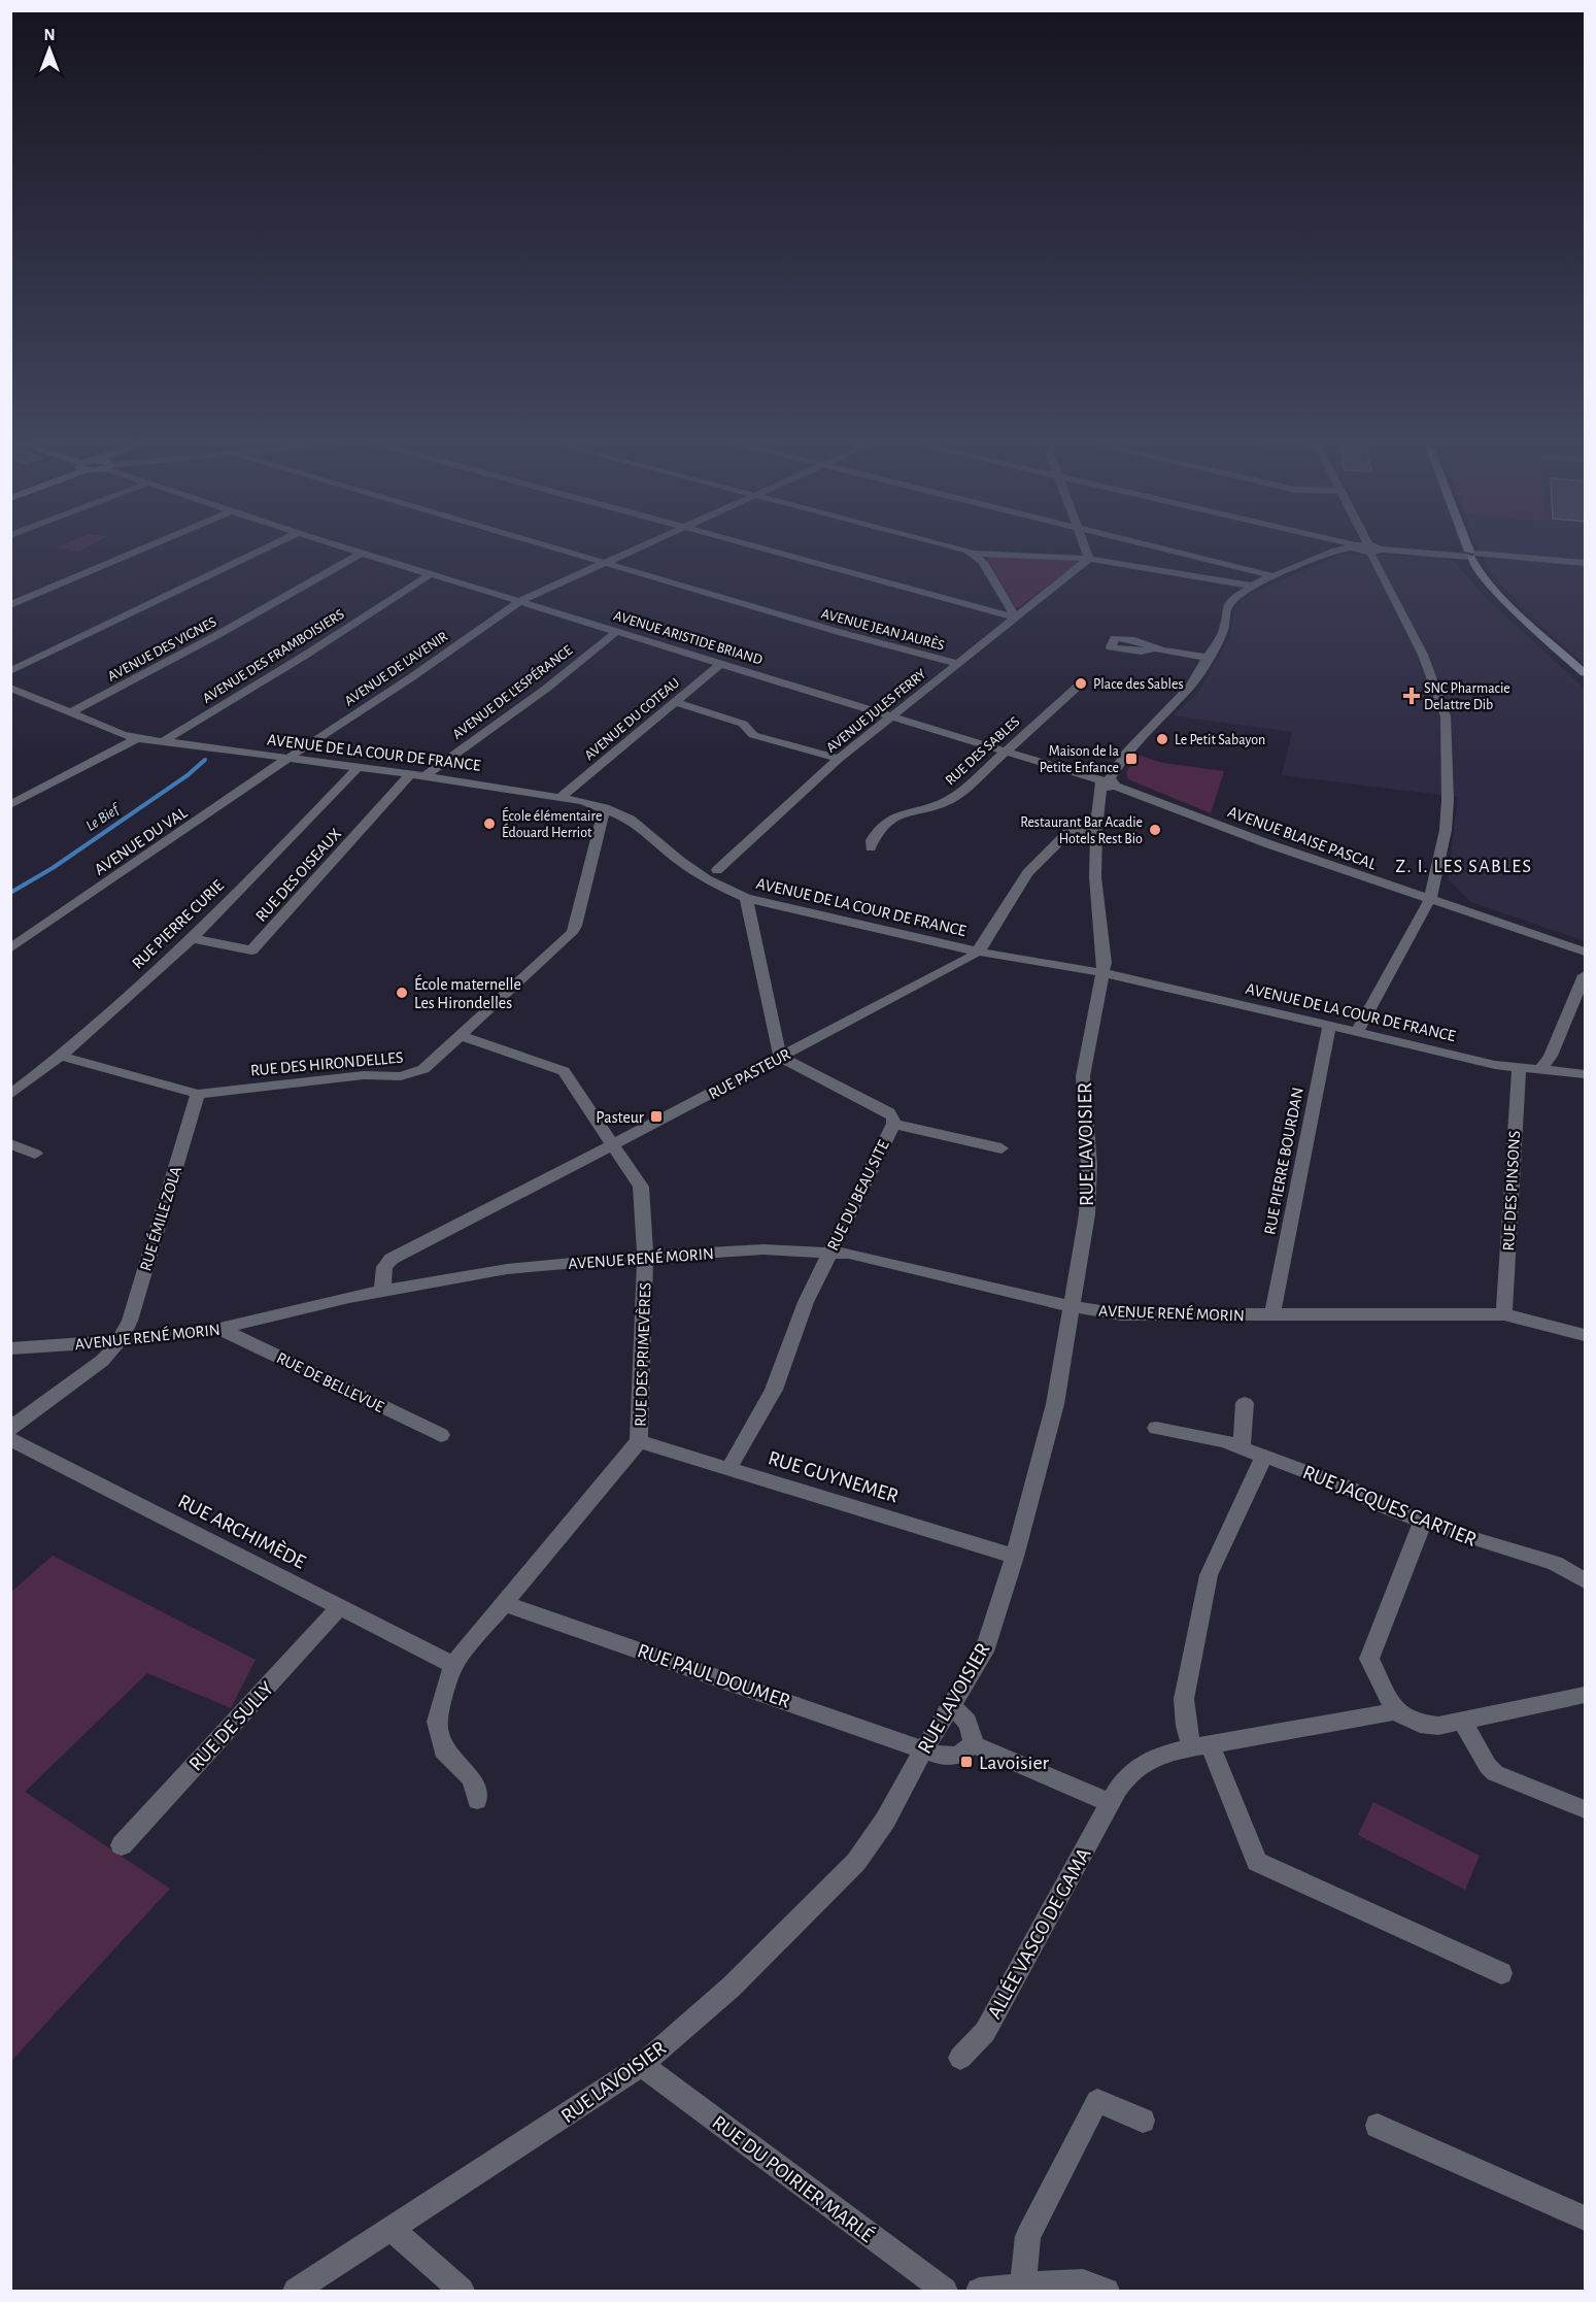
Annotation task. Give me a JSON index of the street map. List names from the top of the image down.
{
  "streets": {
    "street": [
      "AVENUE JEAN JAURÈS",
      "AVENUE ARISTIDE BRIAND",
      "AVENUE DES VIGNES",
      "AVENUE DES FRAMBOISIERS",
      "AVENUE DE L'AVENIR",
      "AVENUE DE L'ESPÉRANCE",
      "AVENUE JULES FERRY",
      "AVENUE DU COTEAU",
      "RUE DES SABLES",
      "AVENUE DE LA COUR DE FRANCE",
      "AVENUE BLAISE PASCAL",
      "AVENUE DU VAL",
      "RUE DES OISEAUX",
      "RUE PIERRE CURIE",
      "RUE DES HIRONDELLES",
      "RUE PASTEUR",
      "RUE LAVOISIER",
      "RUE PIERRE BOURDAN",
      "RUE DES PINSONS",
      "RUE DU BEAU SITE",
      "RUE ÉMILE ZOLA",
      "AVENUE RENÉ MORIN",
      "RUE DES PRIMEVÈRES",
      "RUE DE BELLEVUE",
      "RUE GUYNEMER",
      "RUE JACQUES CARTIER",
      "RUE ARCHIMÈDE",
      "RUE PAUL DOUMER",
      "RUE DE SULLY",
      "ALLÉE VASCO DE GAMA",
      "RUE DU POIRIER MARLÉ"
    ]
  },
  "crossings": [
    ["AVENUE JEAN JAURÈS", "AVENUE DE L'AVENIR"],
    ["AVENUE JEAN JAURÈS", "AVENUE JULES FERRY"],
    ["AVENUE ARISTIDE BRIAND", "AVENUE DES VIGNES"],
    ["AVENUE ARISTIDE BRIAND", "AVENUE DES FRAMBOISIERS"],
    ["AVENUE ARISTIDE BRIAND", "AVENUE DE L'AVENIR"],
    ["AVENUE ARISTIDE BRIAND", "AVENUE DE L'ESPÉRANCE"],
    ["AVENUE ARISTIDE BRIAND", "AVENUE JULES FERRY"],
    ["AVENUE ARISTIDE BRIAND", "AVENUE DU COTEAU"],
    ["AVENUE ARISTIDE BRIAND", "RUE DES SABLES"],
    ["AVENUE ARISTIDE BRIAND", "AVENUE BLAISE PASCAL"],
    ["AVENUE ARISTIDE BRIAND", "RUE LAVOISIER"],
    ["AVENUE DES VIGNES", "AVENUE DE LA COUR DE FRANCE"],
    ["AVENUE DES FRAMBOISIERS", "AVENUE DE LA COUR DE FRANCE"],
    ["AVENUE DE L'AVENIR", "AVENUE DE LA COUR DE FRANCE"],
    ["AVENUE DE L'AVENIR", "AVENUE DU VAL"],
    ["AVENUE DE L'ESPÉRANCE", "AVENUE DE LA COUR DE FRANCE"],
    ["AVENUE DU COTEAU", "AVENUE DE LA COUR DE FRANCE"],
    ["AVENUE DE LA COUR DE FRANCE", "AVENUE DU VAL"],
    ["AVENUE DE LA COUR DE FRANCE", "RUE DES OISEAUX"],
    ["AVENUE DE LA COUR DE FRANCE", "RUE PIERRE CURIE"],
    ["AVENUE DE LA COUR DE FRANCE", "RUE DES HIRONDELLES"],
    ["AVENUE DE LA COUR DE FRANCE", "RUE PASTEUR"],
    ["AVENUE DE LA COUR DE FRANCE", "RUE LAVOISIER"],
    ["AVENUE DE LA COUR DE FRANCE", "RUE PIERRE BOURDAN"],
    ["AVENUE DE LA COUR DE FRANCE", "RUE DES PINSONS"],
    ["AVENUE BLAISE PASCAL", "RUE LAVOISIER"],
    ["RUE DES OISEAUX", "RUE PIERRE CURIE"],
    ["RUE DES HIRONDELLES", "RUE ÉMILE ZOLA"],
    ["RUE DES HIRONDELLES", "RUE DES PRIMEVÈRES"],
    ["RUE PASTEUR", "RUE LAVOISIER"],
    ["RUE PASTEUR", "RUE DU BEAU SITE"],
    ["RUE PASTEUR", "AVENUE RENÉ MORIN"],
    ["RUE PASTEUR", "RUE DES PRIMEVÈRES"],
    ["RUE LAVOISIER", "AVENUE RENÉ MORIN"],
    ["RUE LAVOISIER", "RUE GUYNEMER"],
    ["RUE LAVOISIER", "RUE PAUL DOUMER"],
    ["RUE LAVOISIER", "RUE DU POIRIER MARLÉ"],
    ["RUE PIERRE BOURDAN", "AVENUE RENÉ MORIN"],
    ["RUE DES PINSONS", "AVENUE RENÉ MORIN"],
    ["RUE DU BEAU SITE", "AVENUE RENÉ MORIN"],
    ["RUE DU BEAU SITE", "RUE GUYNEMER"],
    ["RUE ÉMILE ZOLA", "AVENUE RENÉ MORIN"],
    ["AVENUE RENÉ MORIN", "RUE DES PRIMEVÈRES"],
    ["AVENUE RENÉ MORIN", "RUE DE BELLEVUE"],
    ["RUE DES PRIMEVÈRES", "RUE GUYNEMER"],
    ["RUE DES PRIMEVÈRES", "RUE ARCHIMÈDE"],
    ["RUE DES PRIMEVÈRES", "RUE PAUL DOUMER"],
    ["RUE ARCHIMÈDE", "RUE DE SULLY"]
  ],
  "districts": ["Z. I. LES SABLES"],
  "water": ["Le Bief"],
  "places": {
    "other": [
      "Place des Sables",
      "Le Petit Sabayon",
      "École élémentaire Édouard Herriot",
      "Restaurant Bar Acadie Hotels Rest Bio",
      "École maternelle Les Hirondelles"
    ],
    "health": ["SNC Pharmacie Delattre Dib"],
    "transit": ["Maison de la Petite Enfance", "Pasteur", "Lavoisier"]
  },
  "north": "top"
}
